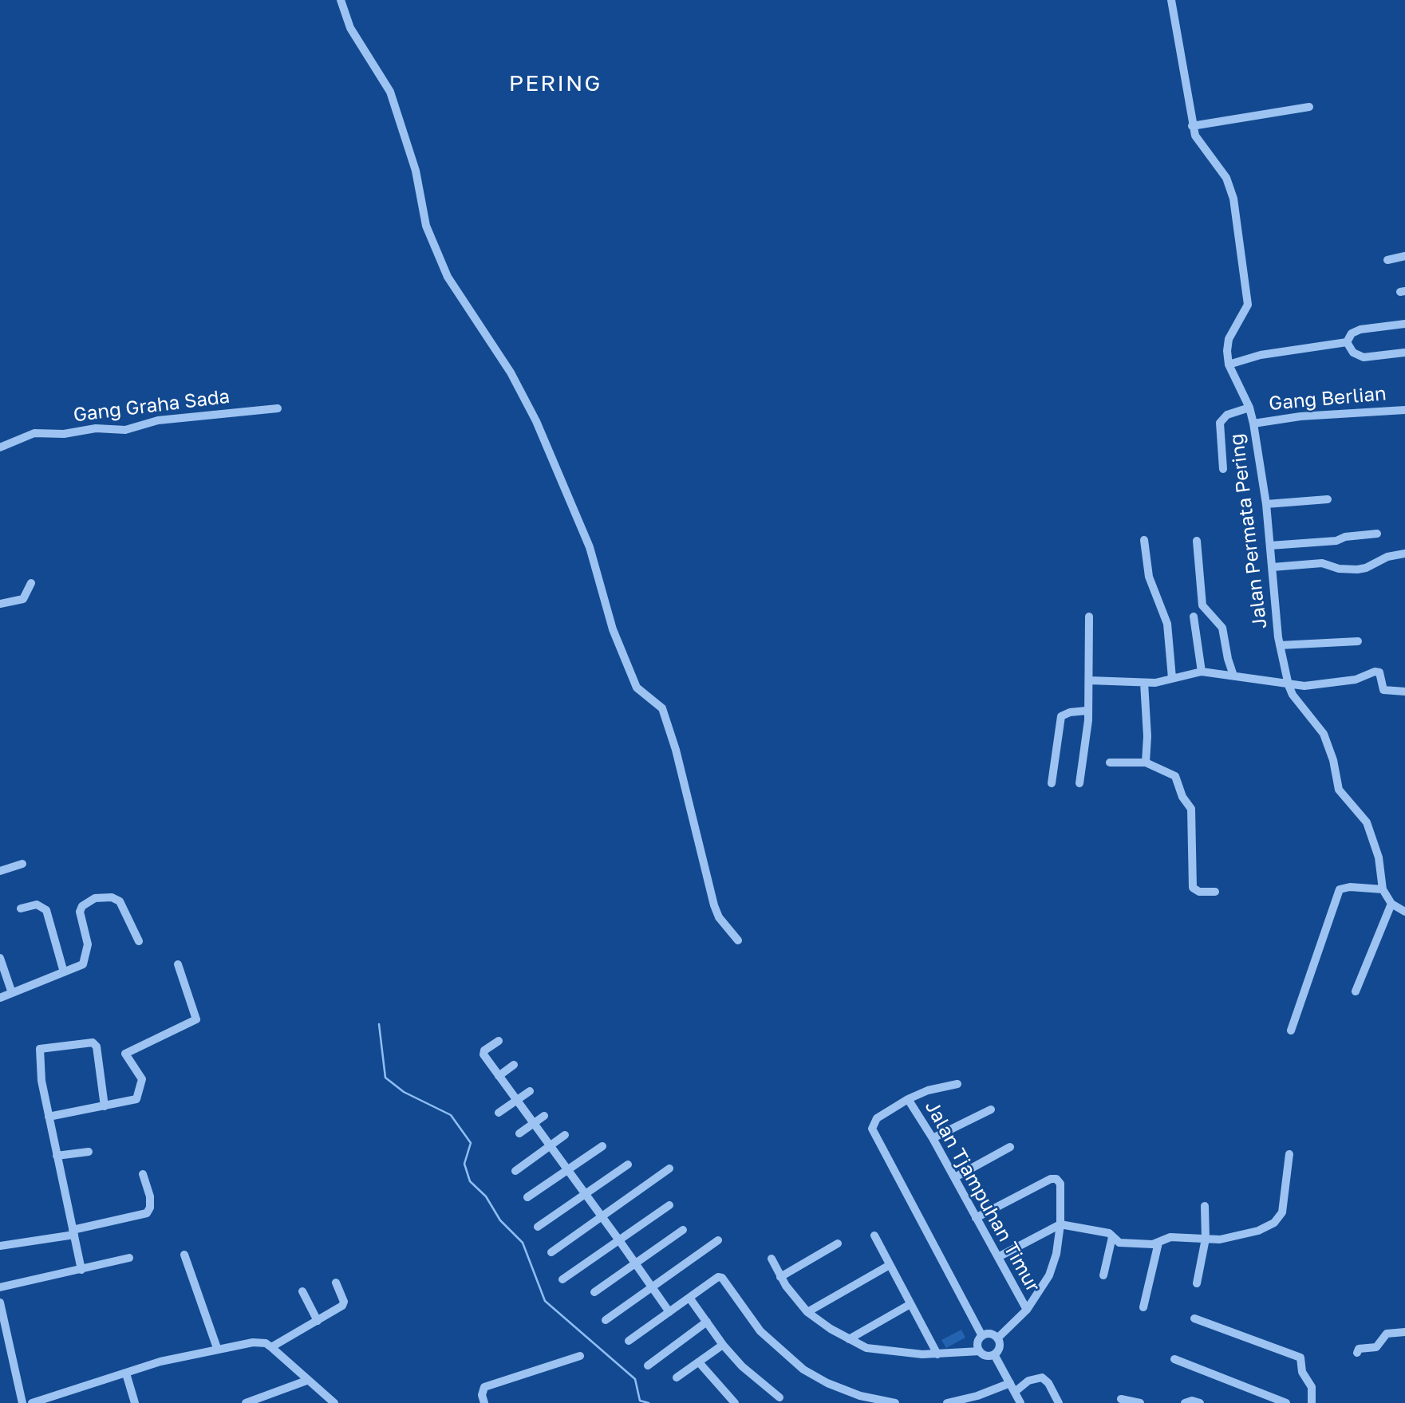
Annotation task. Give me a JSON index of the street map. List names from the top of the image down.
{
  "streets": {
    "street": [
      "Gang Berlian",
      "Gang Graha Sada",
      "Jalan Permata Pering",
      "Jalan Tjampuhan Timur"
    ]
  },
  "crossings": [
    ["Gang Berlian", "Jalan Permata Pering"]
  ],
  "districts": ["PERING"]
}
